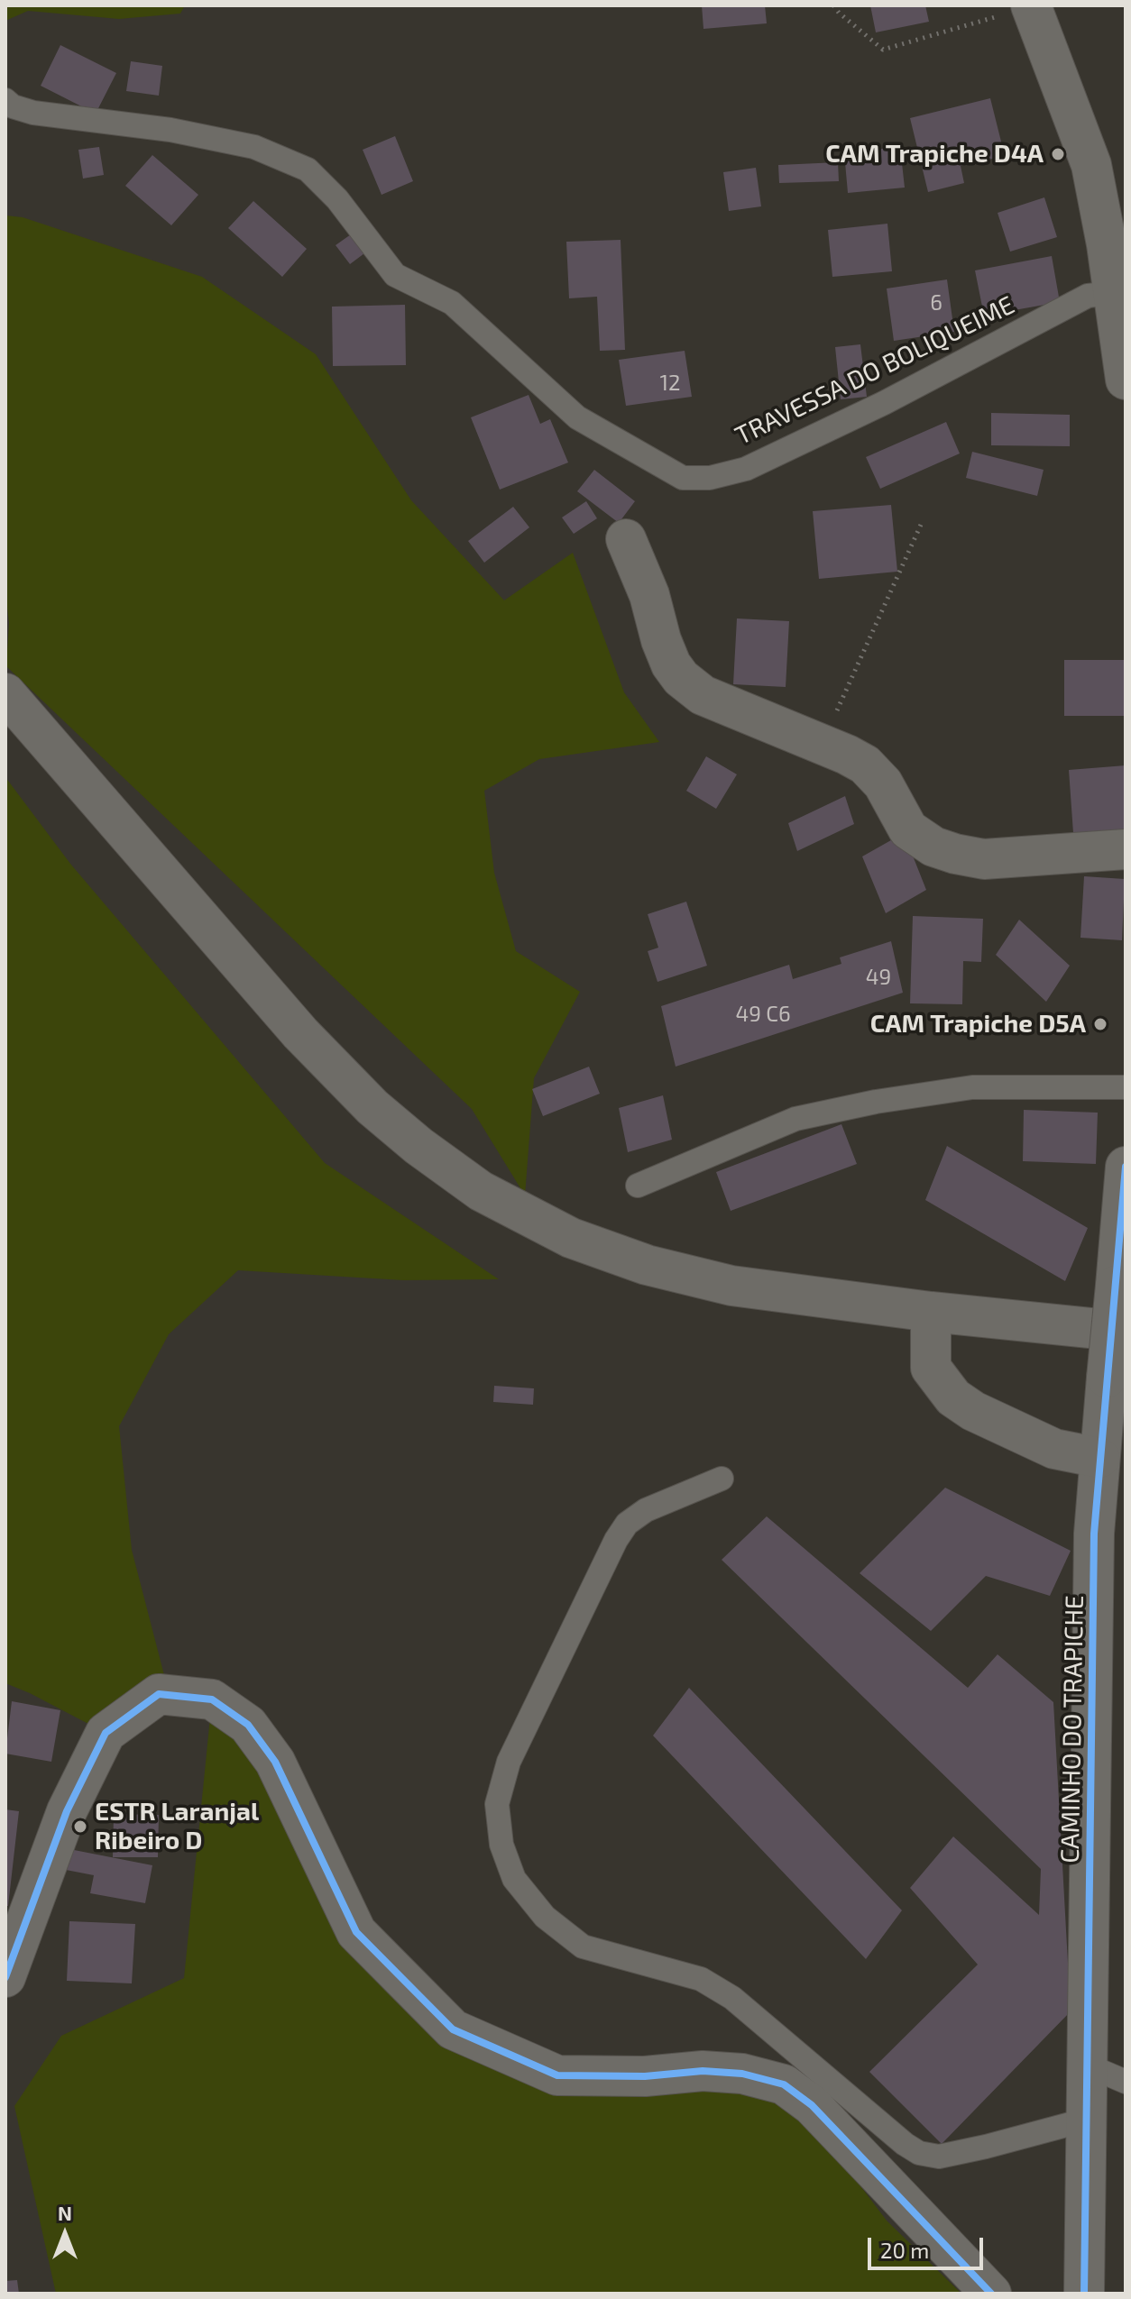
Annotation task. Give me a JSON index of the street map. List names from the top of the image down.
{
  "streets": {
    "street": ["CAMINHO DO TRAPICHE"],
    "lane": ["TRAVESSA DO BOLIQUEIME"]
  },
  "places": ["CAM Trapiche D4A", "CAM Trapiche D5A", "ESTR Laranjal Ribeiro D"],
  "house_numbers": [
    "6",
    "12",
    "49",
    "49 C6"
  ],
  "scale_bar": "20 m",
  "north": "top"
}
